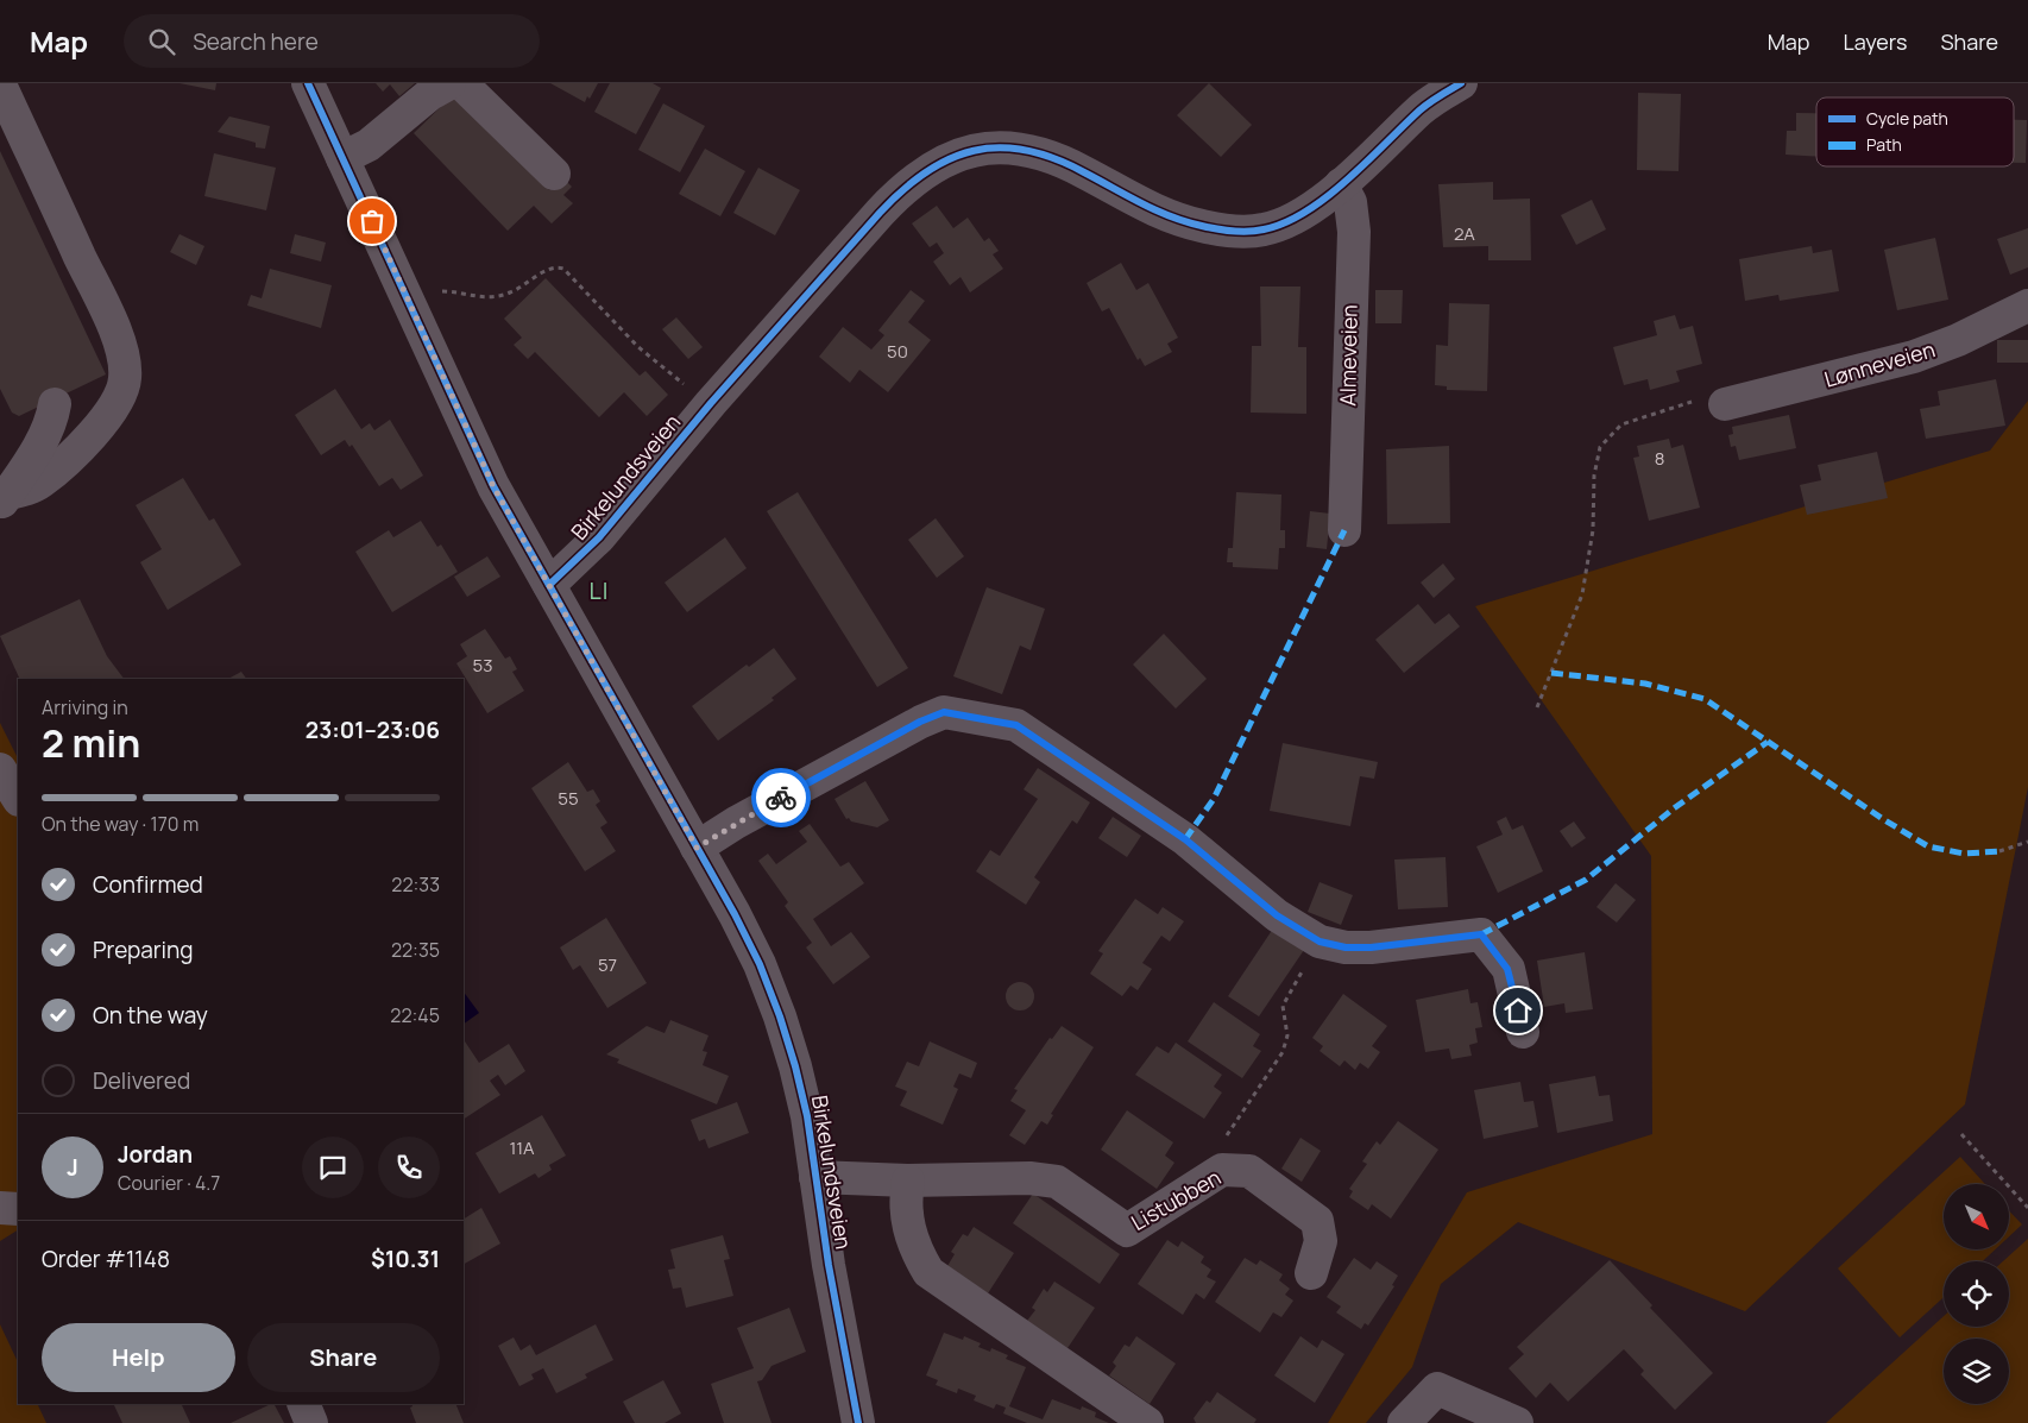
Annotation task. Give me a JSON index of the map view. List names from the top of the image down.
{
  "streets": {
    "street": [
      "Almeveien",
      "Lønneveien",
      "Birkelundsveien",
      "Listubben"
    ]
  },
  "crossings": [
    ["Almeveien", "Birkelundsveien"],
    ["Birkelundsveien", "Listubben"]
  ],
  "districts": ["LI"],
  "house_numbers": [
    "2A",
    "50",
    "8",
    "53",
    "55",
    "57",
    "11A"
  ],
  "legend": ["Cycle path", "Path"],
  "north": "bottom right",
  "page": {
    "header": "Map",
    "search": "Search here",
    "nav": ["Map", "Layers", "Share"],
    "heading": ["2 min", "Arriving in", "23:01–23:06"],
    "panel": [
      "Jordan",
      "Courier · 4.7",
      "Order #1148",
      "$10.31"
    ],
    "bar": "On the way · 170 m",
    "list": [
      ["Confirmed", "22:33"],
      ["Preparing", "22:35"],
      ["On the way", "22:45"],
      "Delivered"
    ],
    "round": "J",
    "buttons": ["Help", "Share"]
  }
}
